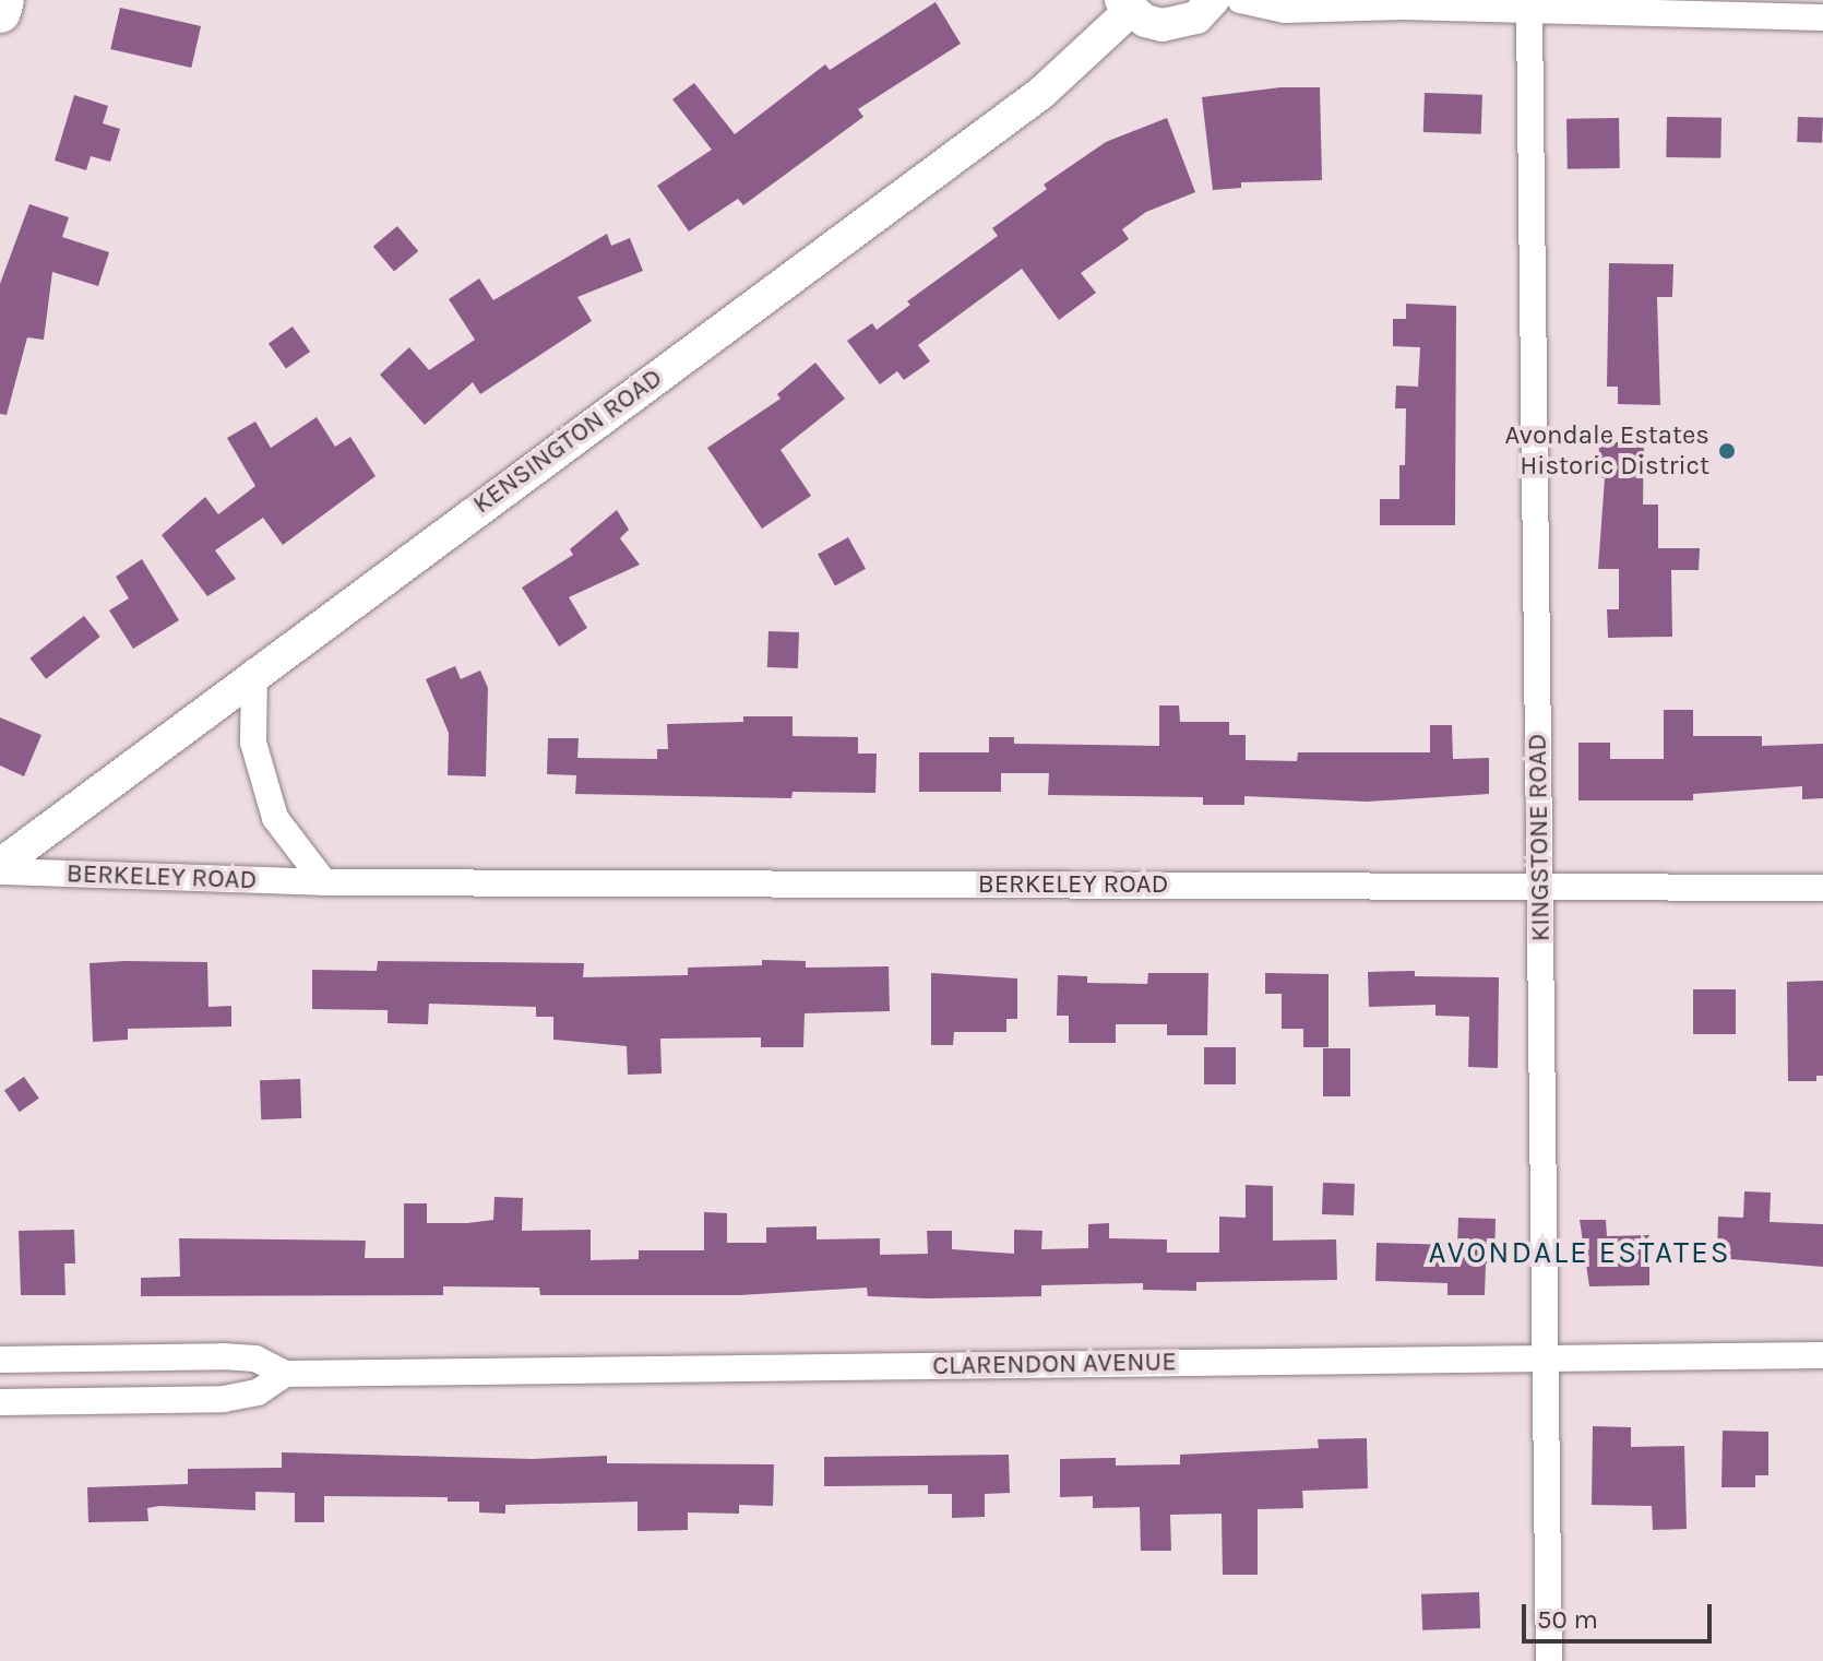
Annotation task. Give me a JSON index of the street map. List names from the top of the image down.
{
  "streets": {
    "street": [
      "KENSINGTON ROAD",
      "KINGSTONE ROAD",
      "BERKELEY ROAD",
      "CLARENDON AVENUE"
    ]
  },
  "crossings": [
    ["KENSINGTON ROAD", "BERKELEY ROAD"],
    ["KINGSTONE ROAD", "BERKELEY ROAD"],
    ["KINGSTONE ROAD", "CLARENDON AVENUE"]
  ],
  "districts": ["AVONDALE ESTATES"],
  "places": ["Avondale Estates Historic District"],
  "scale_bar": "50 m"
}
